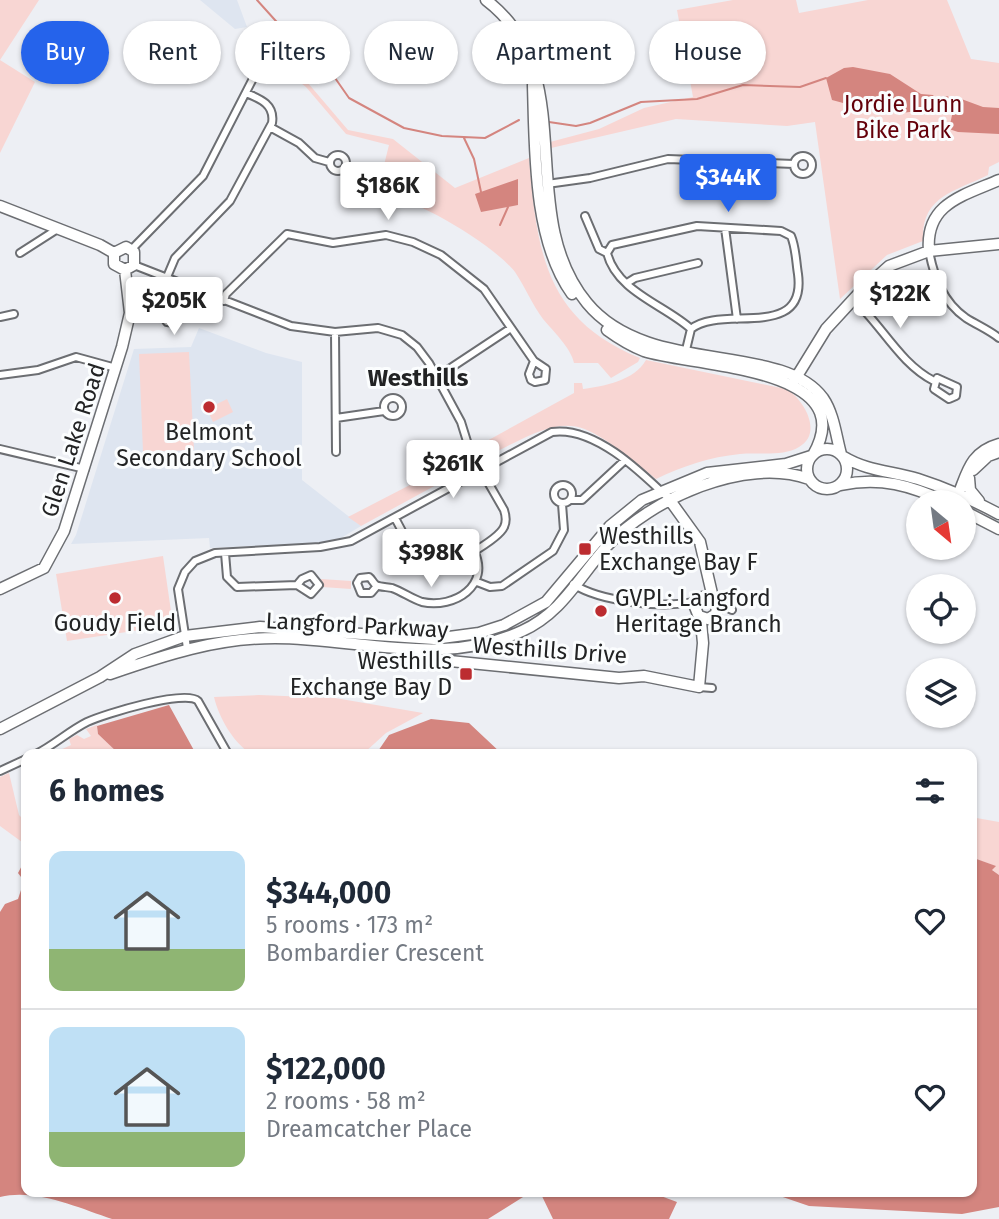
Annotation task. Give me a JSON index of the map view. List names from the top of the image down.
{
  "streets": {
    "main road": ["Glen Lake Road", "Langford Parkway", "Westhills Drive"]
  },
  "crossings": [
    ["Langford Parkway", "Westhills Drive"]
  ],
  "districts": ["Westhills"],
  "parks": ["Jordie Lunn Bike Park"],
  "places": {
    "other": ["Belmont Secondary School", "Goudy Field", "GVPL: Langford Heritage Branch"],
    "transit": ["Westhills Exchange Bay F", "Westhills Exchange Bay D"]
  },
  "north": "bottom right",
  "page": {
    "chip": [
      "Buy",
      "Rent",
      "Filters",
      "New",
      "Apartment",
      "House"
    ],
    "price": [
      "$344K",
      "$186K",
      "$122K",
      "$205K",
      "$261K",
      "$398K"
    ],
    "heading": "6 homes",
    "list": [
      {
        "name": "$344,000",
        "note": "5 rooms · 173 m² · Bombardier Crescent"
      },
      {
        "name": "$122,000",
        "note": "2 rooms · 58 m² · Dreamcatcher Place"
      }
    ]
  }
}
